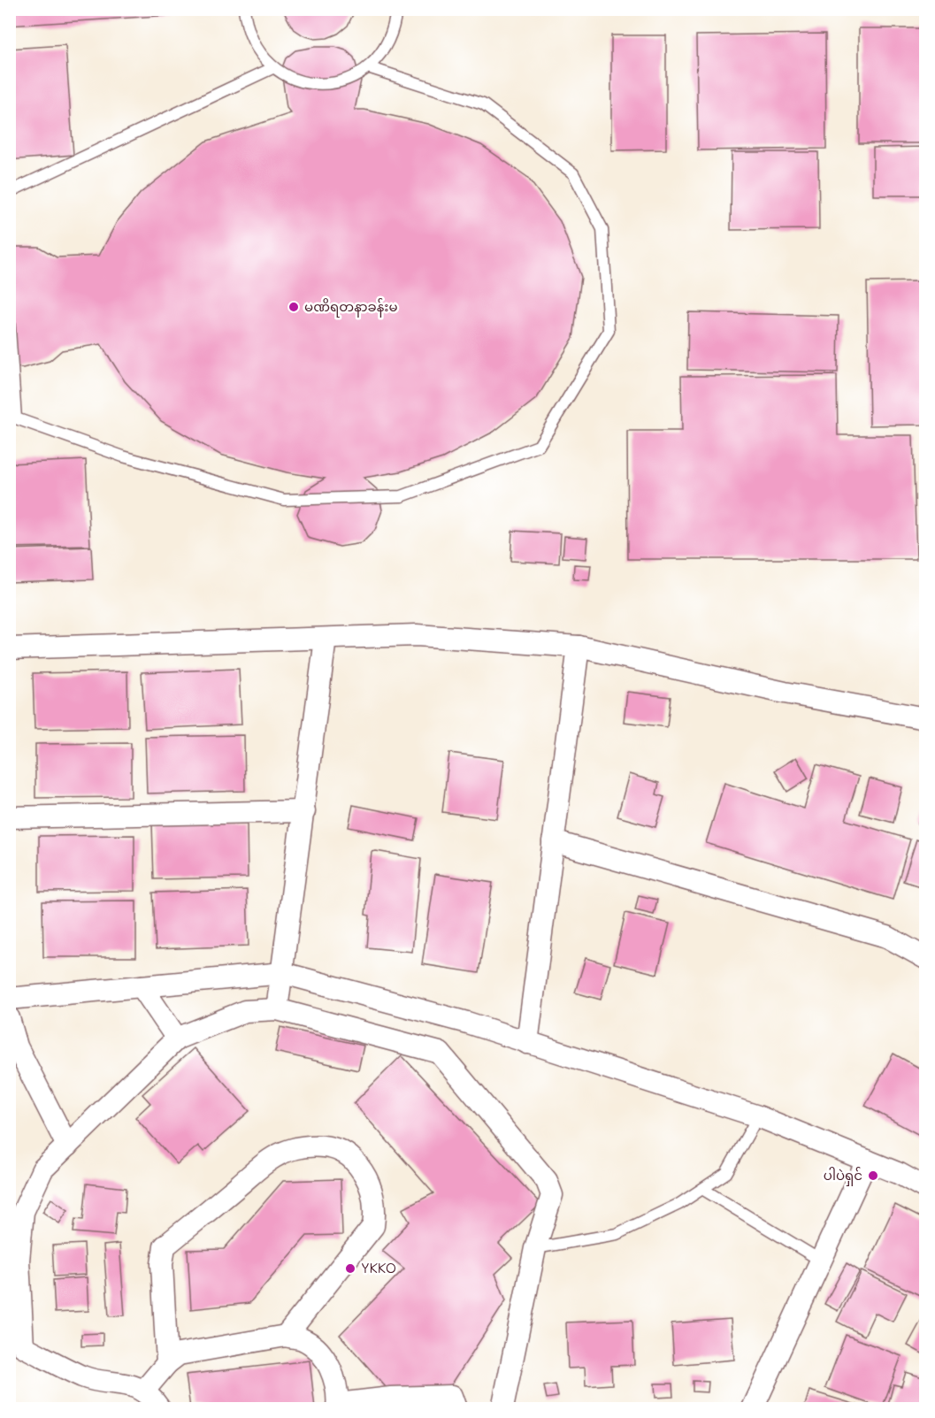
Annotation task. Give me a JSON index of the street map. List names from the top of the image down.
{
  "places": ["မဏိရတနာခန်းမ", "ပါပဲရှင်", "YKKO"]
}
